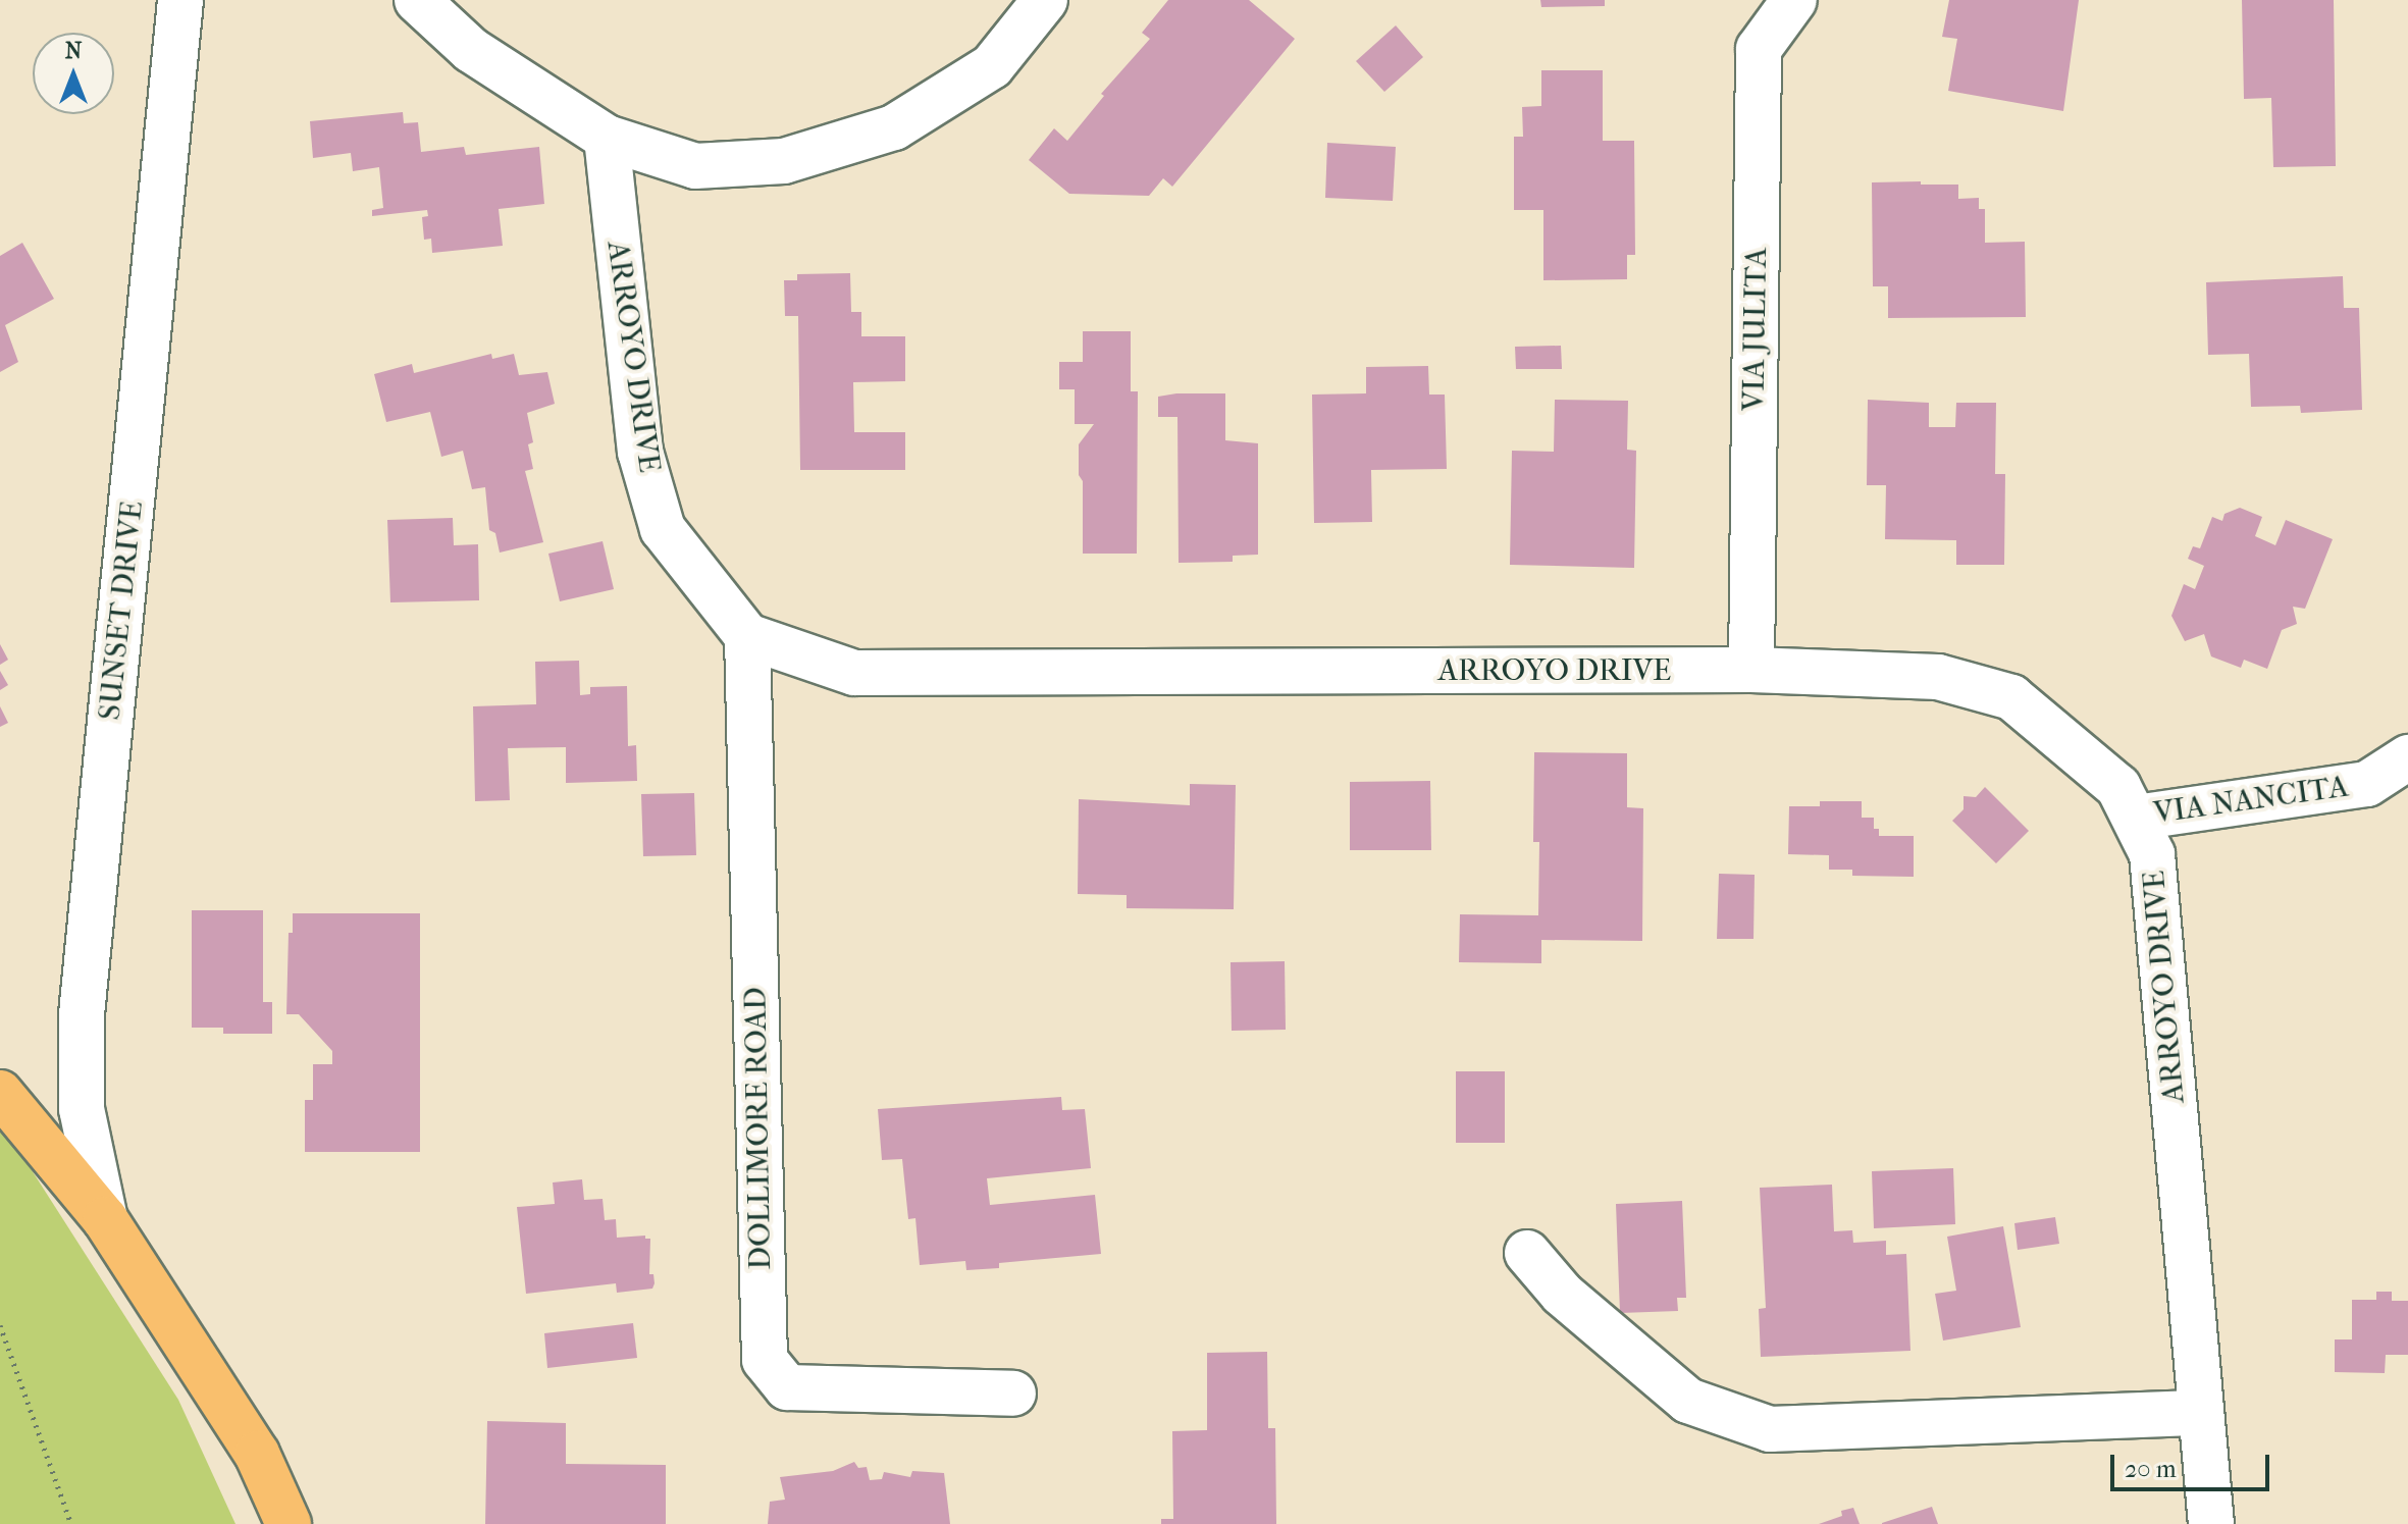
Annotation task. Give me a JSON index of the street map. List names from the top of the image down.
{
  "streets": {
    "street": [
      "VIA JULITA",
      "ARROYO DRIVE",
      "SUNSET DRIVE",
      "VIA NANCITA",
      "DOLLIMORE ROAD"
    ]
  },
  "crossings": [
    ["VIA JULITA", "ARROYO DRIVE"],
    ["ARROYO DRIVE", "VIA NANCITA"],
    ["ARROYO DRIVE", "DOLLIMORE ROAD"]
  ],
  "scale_bar": "20 m",
  "north": "top"
}
